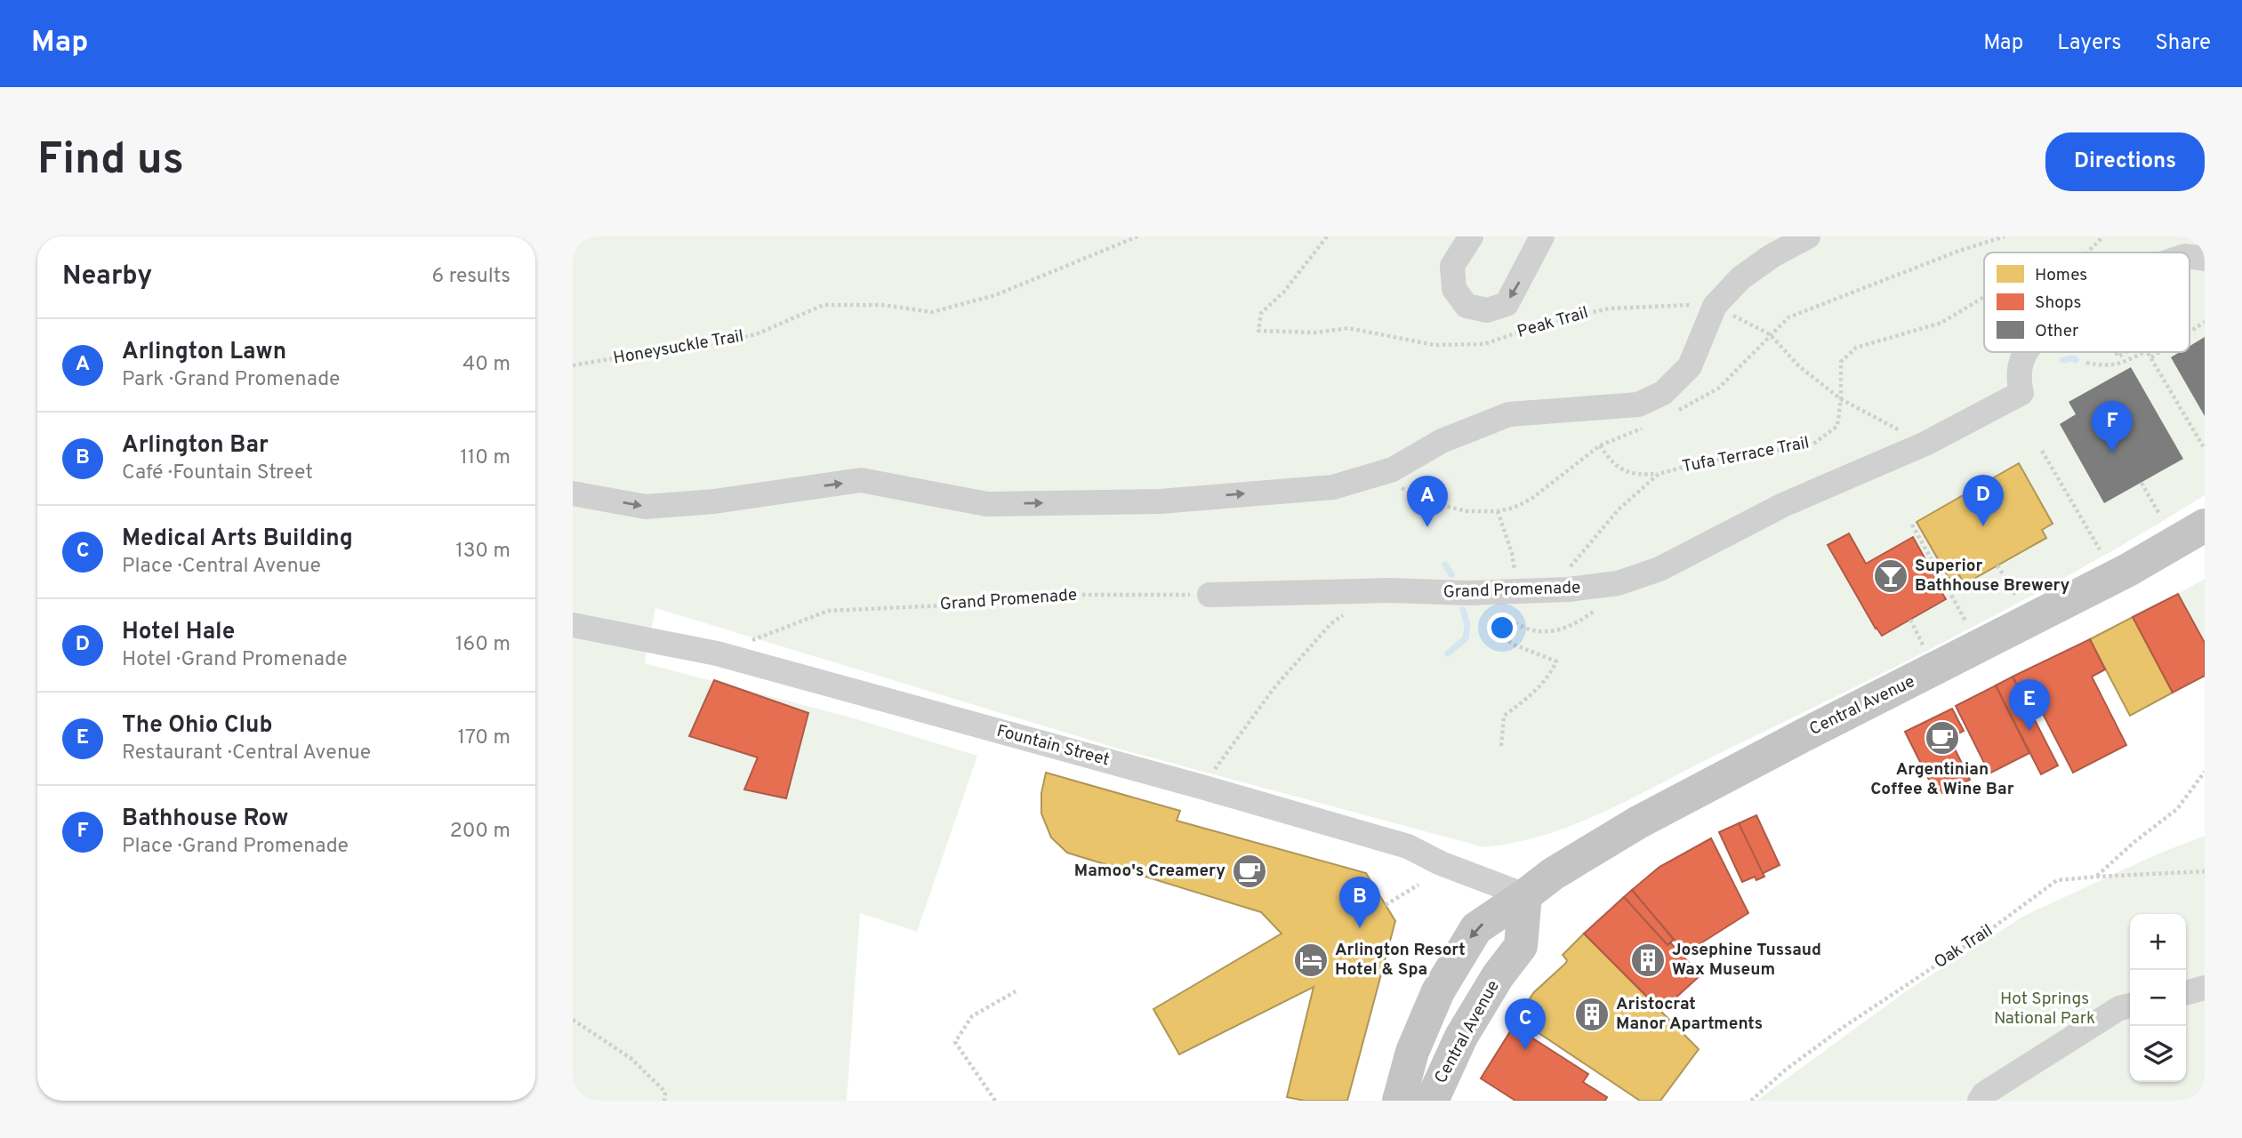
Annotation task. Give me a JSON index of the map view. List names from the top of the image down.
{
  "streets": {
    "main road": ["Central Avenue"],
    "street": ["Grand Promenade", "Fountain Street"],
    "path": [
      "Peak Trail",
      "Honeysuckle Trail",
      "Tufa Terrace Trail",
      "Oak Trail"
    ]
  },
  "crossings": [
    ["Peak Trail", "Tufa Terrace Trail"],
    ["Peak Trail", "Grand Promenade"],
    ["Tufa Terrace Trail", "Grand Promenade"],
    ["Grand Promenade", "Fountain Street"],
    ["Central Avenue", "Fountain Street"]
  ],
  "parks": ["Hot Springs National Park"],
  "places": {
    "bar": ["Superior Bathhouse Brewery"],
    "cafe": ["Argentinian Coffee & Wine Bar", "Mamoo's Creamery"],
    "hotel": ["Arlington Resort Hotel & Spa"],
    "building": ["Josephine Tussaud Wax Museum", "Aristocrat Manor Apartments"]
  },
  "legend": ["Homes", "Shops", "Other"],
  "page": {
    "header": "Map",
    "nav": ["Map", "Layers", "Share"],
    "buttons": "Directions",
    "title": "Find us",
    "heading": ["Nearby", "6 results"],
    "list": [
      {
        "mark": "A",
        "name": "Arlington Lawn",
        "note": "Park · Grand Promenade",
        "value": "40 m"
      },
      {
        "mark": "B",
        "name": "Arlington Bar",
        "note": "Café · Fountain Street",
        "value": "110 m"
      },
      {
        "mark": "C",
        "name": "Medical Arts Building",
        "note": "Place · Central Avenue",
        "value": "130 m"
      },
      {
        "mark": "D",
        "name": "Hotel Hale",
        "note": "Hotel · Grand Promenade",
        "value": "160 m"
      },
      {
        "mark": "E",
        "name": "The Ohio Club",
        "note": "Restaurant · Central Avenue",
        "value": "170 m"
      },
      {
        "mark": "F",
        "name": "Bathhouse Row",
        "note": "Place · Grand Promenade",
        "value": "200 m"
      }
    ],
    "pins": [
      "F",
      "D",
      "A",
      "E",
      "B",
      "C"
    ],
    "map_buttons": ["+", "−"]
  }
}
